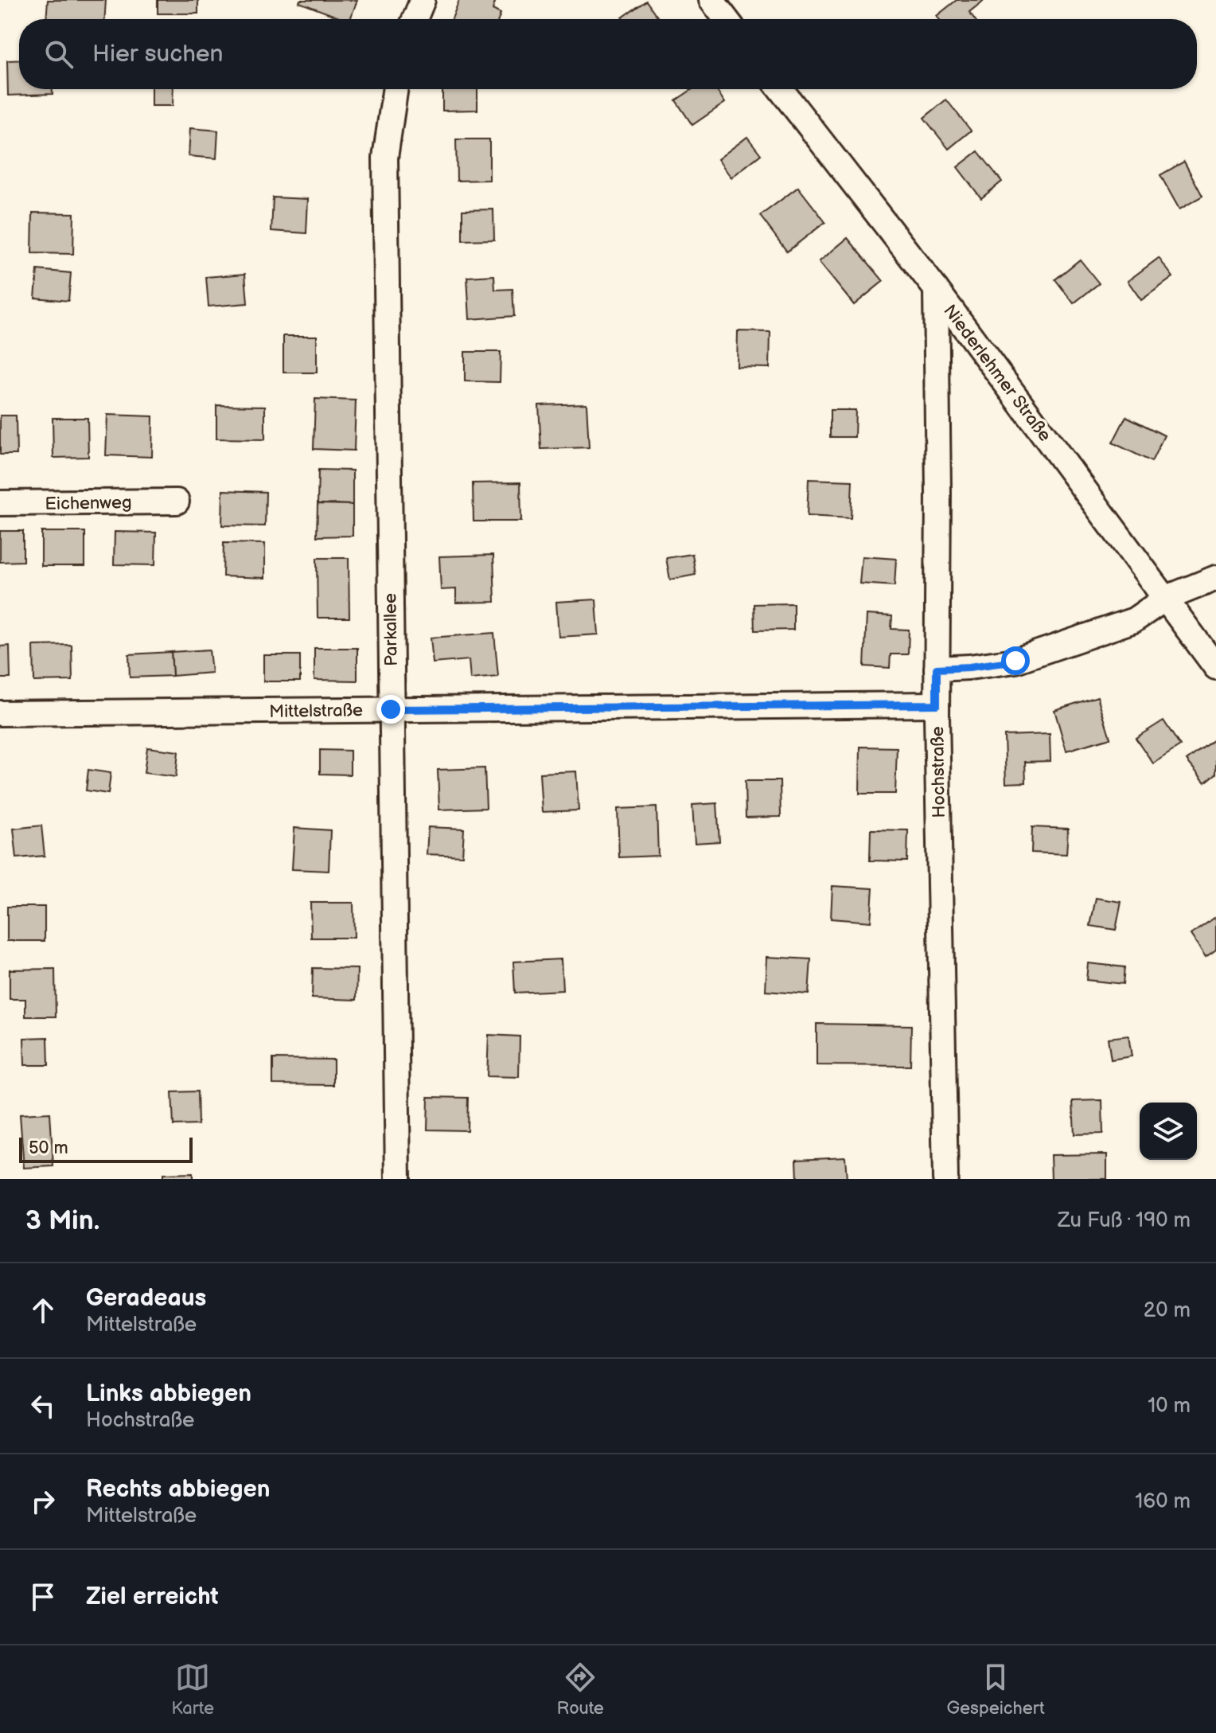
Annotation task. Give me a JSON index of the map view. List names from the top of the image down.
{
  "streets": {
    "street": [
      "Niederlehmer Straße",
      "Eichenweg",
      "Parkallee",
      "Mittelstraße",
      "Hochstraße"
    ]
  },
  "crossings": [
    ["Niederlehmer Straße", "Hochstraße"],
    ["Parkallee", "Mittelstraße"],
    ["Mittelstraße", "Hochstraße"]
  ],
  "scale_bar": "50 m",
  "page": {
    "search": "Hier suchen",
    "scale": "50 m",
    "heading": ["3 Min.", "Zu Fuß · 190 m"],
    "list": [
      ["Geradeaus", "Mittelstraße", "20 m"],
      ["Links abbiegen", "Hochstraße", "10 m"],
      ["Rechts abbiegen", "Mittelstraße", "160 m"],
      "Ziel erreicht"
    ],
    "nav": ["Karte", "Route", "Gespeichert"]
  }
}
